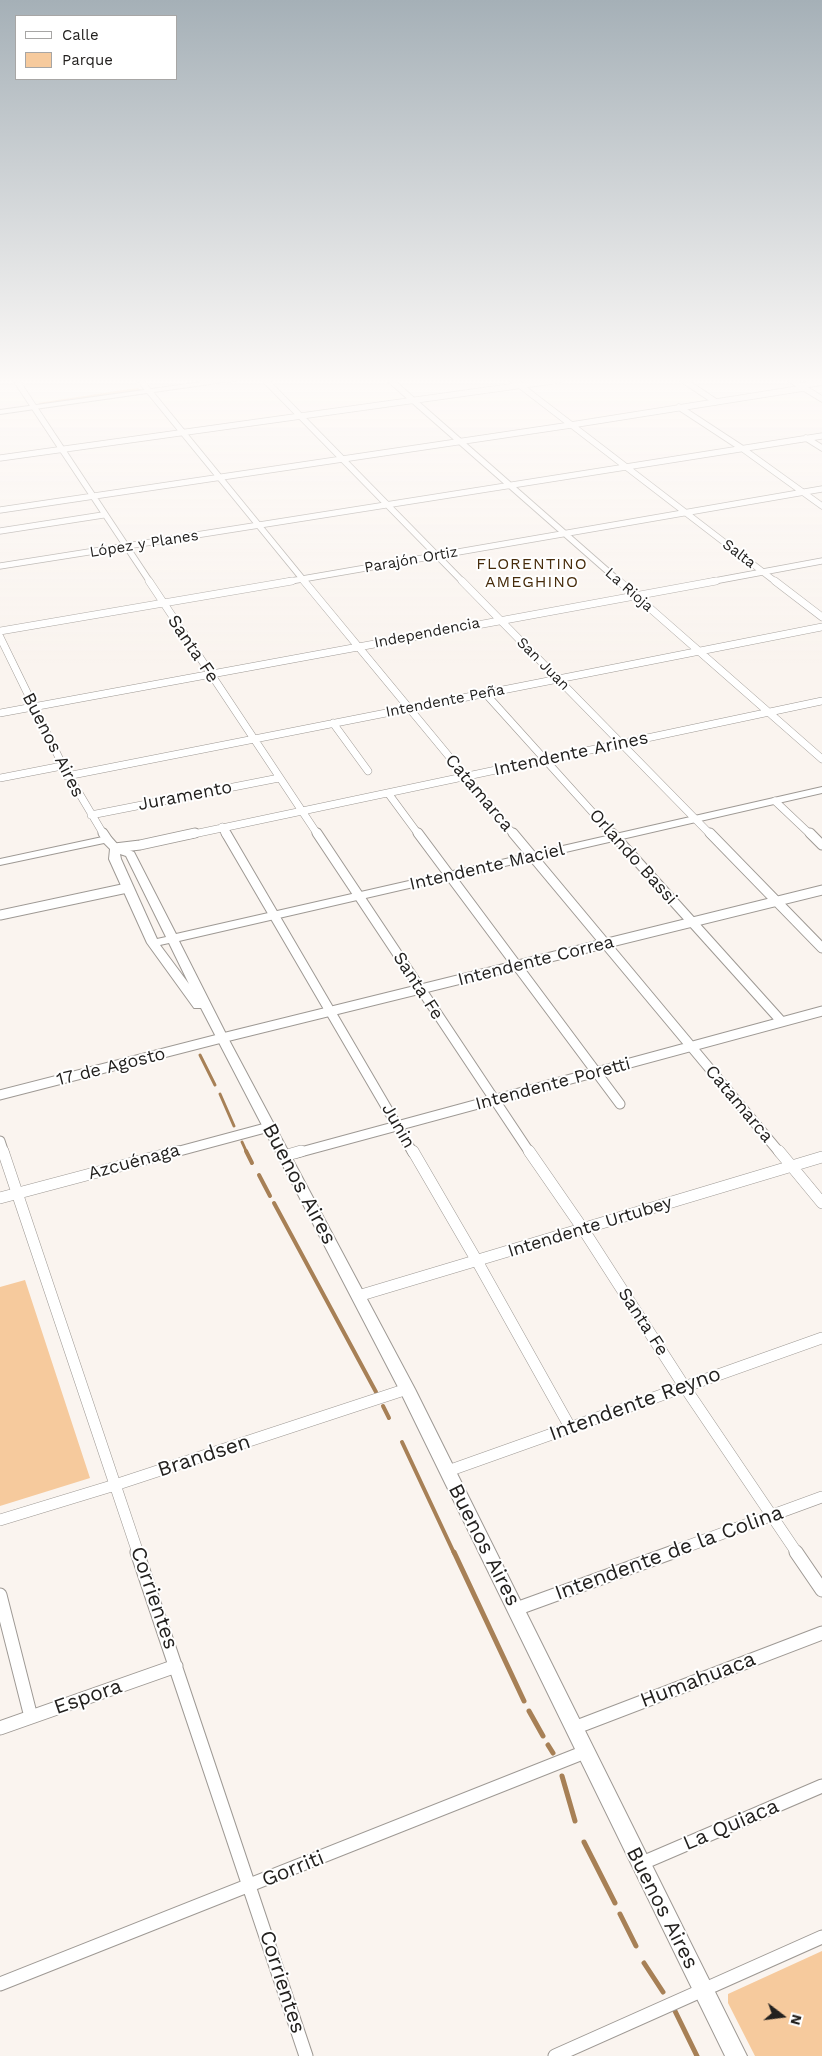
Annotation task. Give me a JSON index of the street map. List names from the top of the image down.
{
  "streets": {
    "main road": ["Buenos Aires", "Intendente Maciel"],
    "street": [
      "López y Planes",
      "Salta",
      "Parajón Ortiz",
      "La Rioja",
      "Independencia",
      "Santa Fe",
      "San Juan",
      "Intendente Peña",
      "Intendente Arines",
      "Catamarca",
      "Juramento",
      "Orlando Bassi",
      "Intendente Correa",
      "17 de Agosto",
      "Intendente Poretti",
      "Junin",
      "Azcuénaga",
      "Intendente Urtubey",
      "Intendente Reyno",
      "Brandsen",
      "Intendente de la Colina",
      "Corrientes",
      "Humahuaca",
      "Espora",
      "La Quiaca",
      "Gorriti"
    ]
  },
  "crossings": [
    ["López y Planes", "La Rioja"],
    ["López y Planes", "Santa Fe"],
    ["López y Planes", "San Juan"],
    ["López y Planes", "Catamarca"],
    ["Salta", "Parajón Ortiz"],
    ["Salta", "Independencia"],
    ["Parajón Ortiz", "La Rioja"],
    ["Parajón Ortiz", "Santa Fe"],
    ["Parajón Ortiz", "San Juan"],
    ["Parajón Ortiz", "Catamarca"],
    ["La Rioja", "Independencia"],
    ["La Rioja", "Intendente Peña"],
    ["La Rioja", "Intendente Arines"],
    ["Independencia", "Santa Fe"],
    ["Independencia", "San Juan"],
    ["Independencia", "Buenos Aires"],
    ["Independencia", "Catamarca"],
    ["Santa Fe", "Intendente Peña"],
    ["Santa Fe", "Intendente Arines"],
    ["Santa Fe", "Juramento"],
    ["Santa Fe", "Intendente Maciel"],
    ["Santa Fe", "Intendente Correa"],
    ["Santa Fe", "Intendente Poretti"],
    ["Santa Fe", "Intendente Urtubey"],
    ["Santa Fe", "Intendente Reyno"],
    ["Santa Fe", "Intendente de la Colina"],
    ["San Juan", "Intendente Peña"],
    ["San Juan", "Intendente Arines"],
    ["San Juan", "Intendente Maciel"],
    ["San Juan", "Intendente Correa"],
    ["Intendente Peña", "Buenos Aires"],
    ["Intendente Peña", "Catamarca"],
    ["Intendente Peña", "Orlando Bassi"],
    ["Buenos Aires", "Intendente Arines"],
    ["Buenos Aires", "Juramento"],
    ["Buenos Aires", "Intendente Maciel"],
    ["Buenos Aires", "Intendente Correa"],
    ["Buenos Aires", "17 de Agosto"],
    ["Buenos Aires", "Intendente Poretti"],
    ["Buenos Aires", "Azcuénaga"],
    ["Buenos Aires", "Intendente Urtubey"],
    ["Buenos Aires", "Intendente Reyno"],
    ["Buenos Aires", "Brandsen"],
    ["Buenos Aires", "Intendente de la Colina"],
    ["Buenos Aires", "Humahuaca"],
    ["Buenos Aires", "La Quiaca"],
    ["Buenos Aires", "Gorriti"],
    ["Intendente Arines", "Catamarca"],
    ["Intendente Arines", "Orlando Bassi"],
    ["Intendente Arines", "Junin"],
    ["Catamarca", "Intendente Maciel"],
    ["Catamarca", "Intendente Correa"],
    ["Catamarca", "Intendente Poretti"],
    ["Catamarca", "Intendente Urtubey"],
    ["Orlando Bassi", "Intendente Maciel"],
    ["Orlando Bassi", "Intendente Correa"],
    ["Orlando Bassi", "Intendente Poretti"],
    ["Intendente Maciel", "Junin"],
    ["Intendente Correa", "17 de Agosto"],
    ["Intendente Correa", "Junin"],
    ["Intendente Poretti", "Junin"],
    ["Junin", "Intendente Urtubey"],
    ["Junin", "Intendente Reyno"],
    ["Azcuénaga", "Corrientes"],
    ["Brandsen", "Corrientes"],
    ["Corrientes", "Espora"],
    ["Corrientes", "Gorriti"]
  ],
  "districts": ["FLORENTINO AMEGHINO"],
  "legend": ["Calle", "Parque"],
  "north": "right"
}
